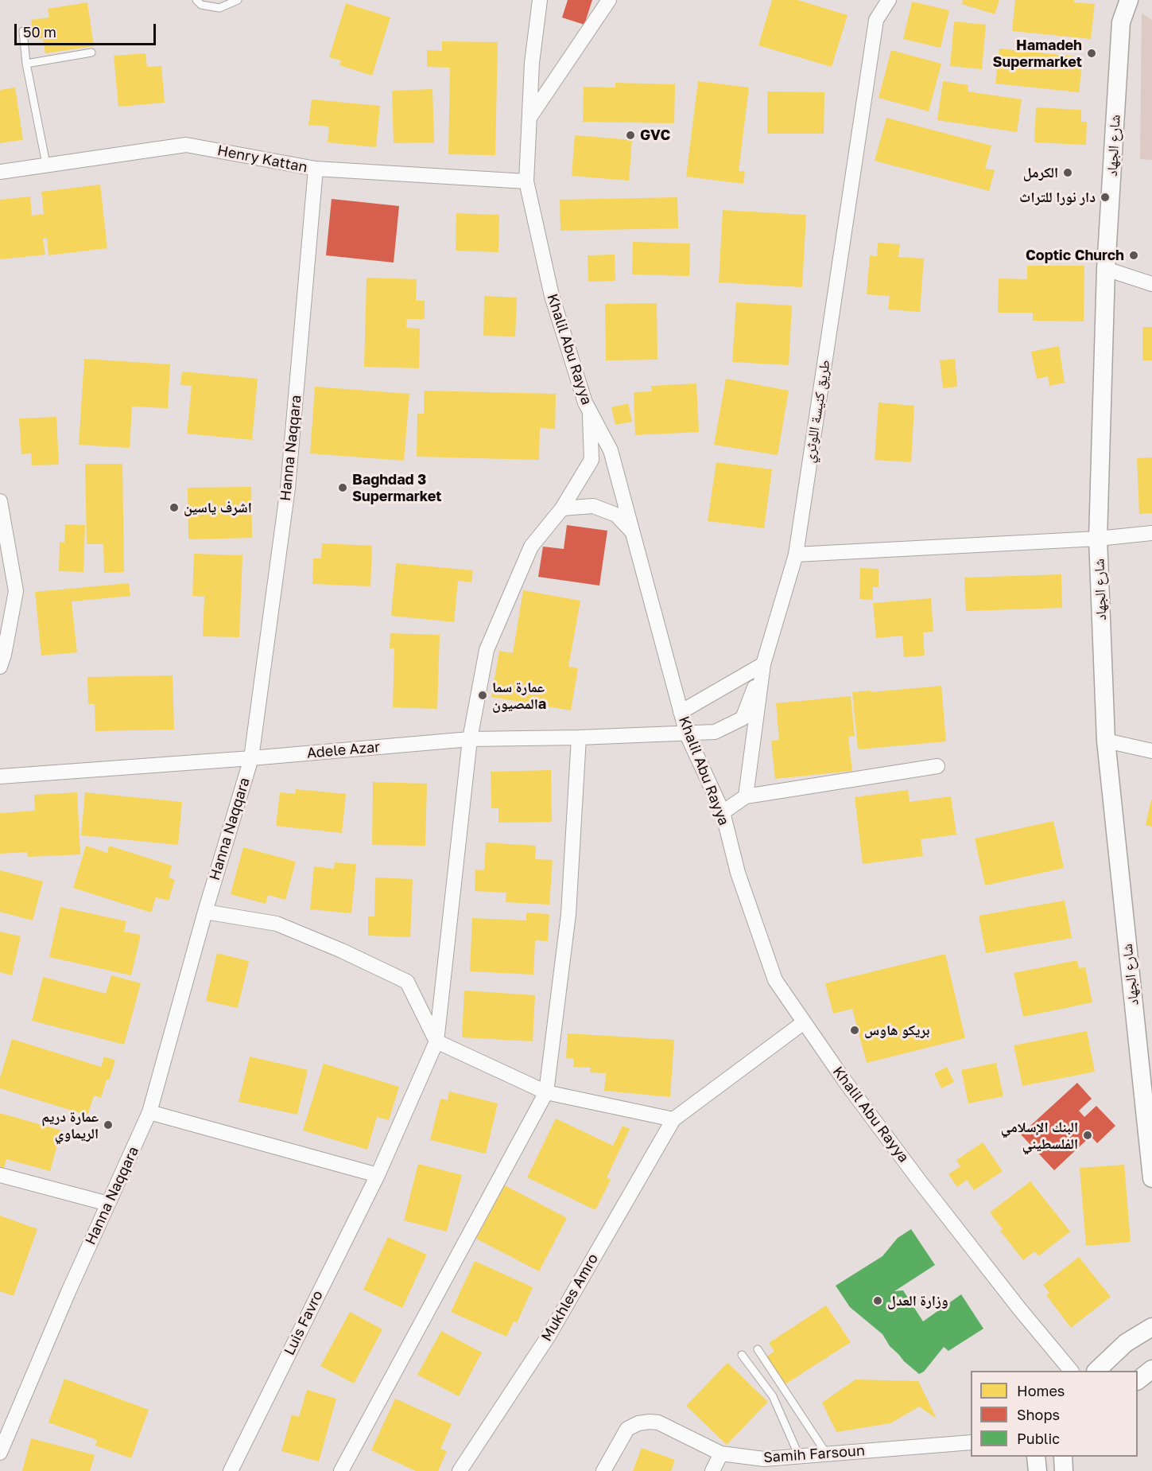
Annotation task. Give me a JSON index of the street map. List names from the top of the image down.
{
  "streets": {
    "street": [
      "شارع الجهاد",
      "Henry Kattan",
      "Khalil Abu Rayya",
      "طريق كنيسة اللوثري",
      "Hanna Naqqara",
      "Adele Azar",
      "Mukhles Amro",
      "Luis Favro",
      "Samih Farsoun"
    ]
  },
  "crossings": [
    ["Henry Kattan", "Khalil Abu Rayya"],
    ["Henry Kattan", "Hanna Naqqara"],
    ["Khalil Abu Rayya", "Adele Azar"],
    ["Khalil Abu Rayya", "Luis Favro"],
    ["طريق كنيسة اللوثري", "Adele Azar"],
    ["Hanna Naqqara", "Adele Azar"],
    ["Adele Azar", "Luis Favro"]
  ],
  "places": [
    "Hamadeh Supermarket",
    "GVC",
    "الكرمل",
    "دار نورا للتراث",
    "Coptic Church",
    "Baghdad 3 Supermarket",
    "اشرف ياسين",
    "عمارة سما المصيونa",
    "بريكو هاوس",
    "عمارة دريم الريماوي",
    "البنك الإسلامي الفلسطيني",
    "وزارة العدل"
  ],
  "legend": ["Homes", "Shops", "Public"],
  "scale_bar": "50 m"
}
